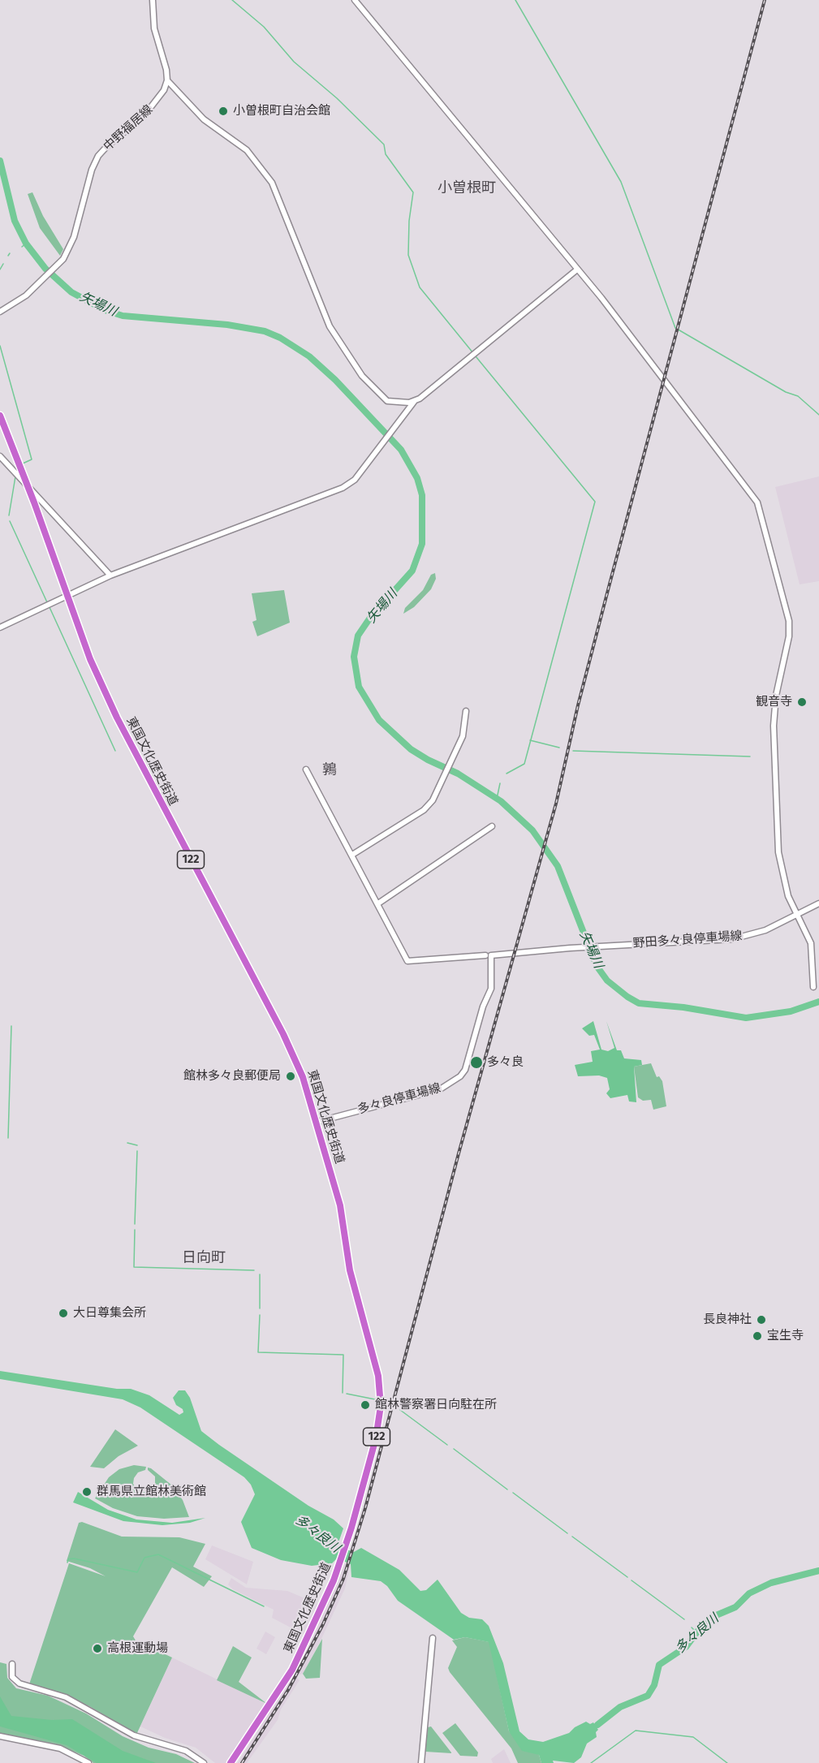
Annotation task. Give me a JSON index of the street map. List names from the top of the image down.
{
  "streets": {
    "highway": ["東国文化歴史街道", "122"],
    "street": ["中野福居線", "野田多々良停車場線", "多々良停車場線"]
  },
  "crossings": [
    ["東国文化歴史街道", "多々良停車場線"],
    ["野田多々良停車場線", "多々良停車場線"]
  ],
  "districts": ["小曽根町", "鶉", "日向町"],
  "water": ["矢場川", "多々良川"],
  "places": [
    "小曽根町自治会館",
    "観音寺",
    "多々良",
    "館林多々良郵便局",
    "大日尊集会所",
    "長良神社",
    "宝生寺",
    "館林警察署日向駐在所",
    "群馬県立館林美術館",
    "高根運動場"
  ]
}
